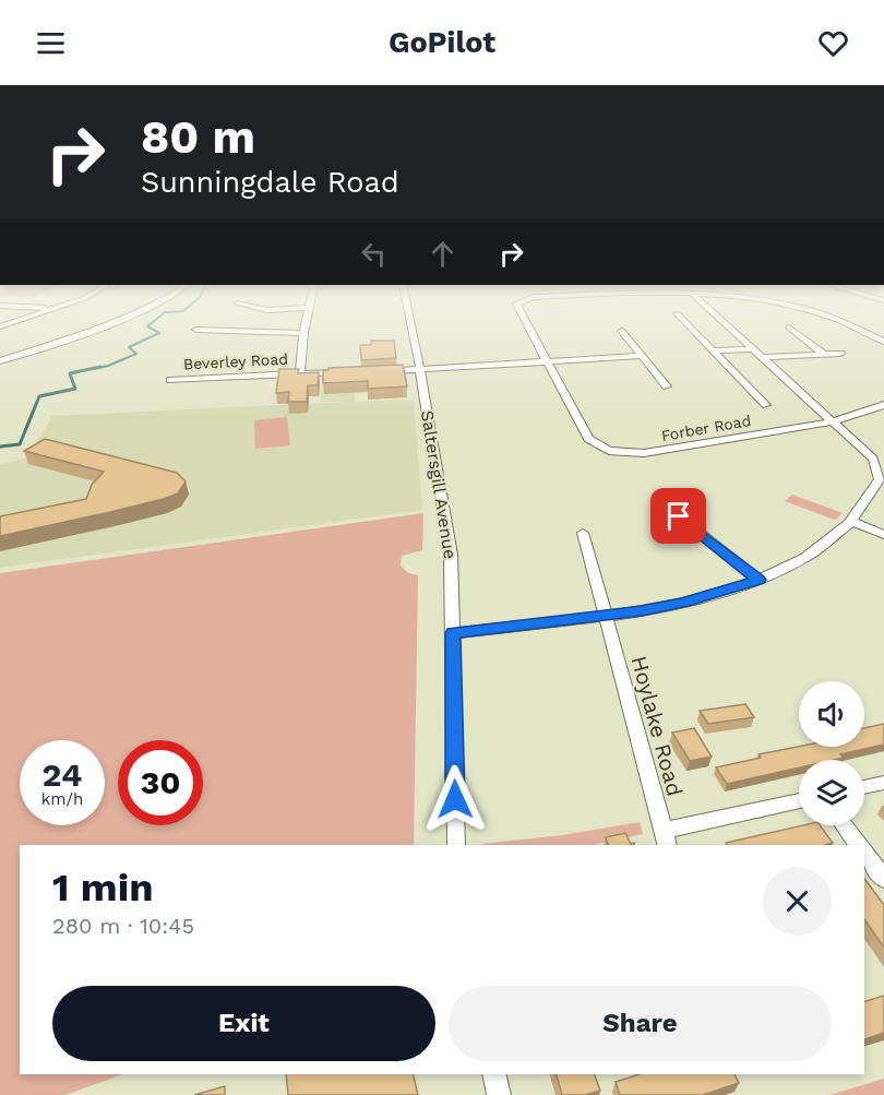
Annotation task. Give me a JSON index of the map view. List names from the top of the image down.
{
  "streets": {
    "street": [
      "Beverley Road",
      "Forber Road",
      "Saltersgill Avenue",
      "Hoylake Road"
    ]
  },
  "page": {
    "header": "GoPilot",
    "turn": ["80 m", "Sunningdale Road"],
    "speed": "24 km/h",
    "limit": "30",
    "heading": ["1 min", "280 m · 10:45"],
    "buttons": ["Exit", "Share"]
  }
}
